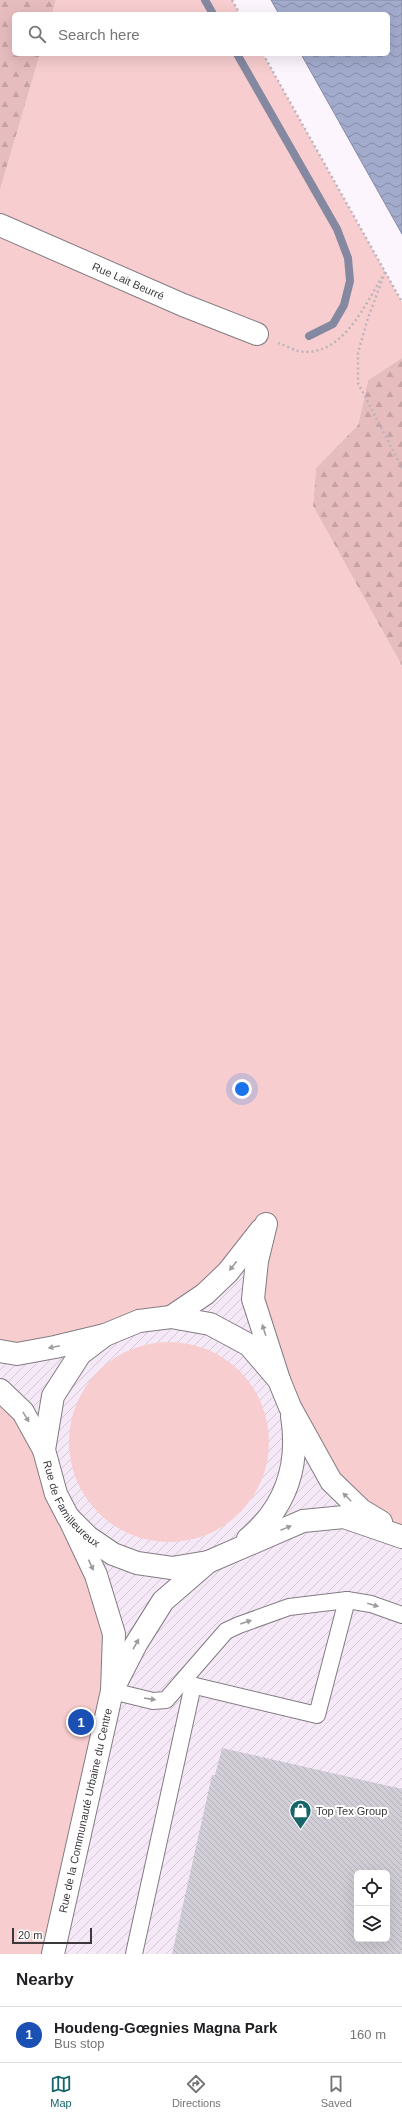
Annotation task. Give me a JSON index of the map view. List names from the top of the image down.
{
  "streets": {
    "street": ["Rue Lait Beurré", "Rue de Familleureux", "Rue de la Communauté Urbaine du Centre"]
  },
  "crossings": [
    ["Rue de Familleureux", "Rue de la Communauté Urbaine du Centre"]
  ],
  "places": {
    "shop": ["Top Tex Group"]
  },
  "scale_bar": "20 m",
  "page": {
    "search": "Search here",
    "pins": "1",
    "scale": "20 m",
    "heading": "Nearby",
    "list": [
      {
        "mark": "1",
        "name": "Houdeng-Gœgnies Magna Park",
        "note": "Bus stop",
        "value": "160 m"
      }
    ],
    "nav": ["Map", "Directions", "Saved"]
  }
}
